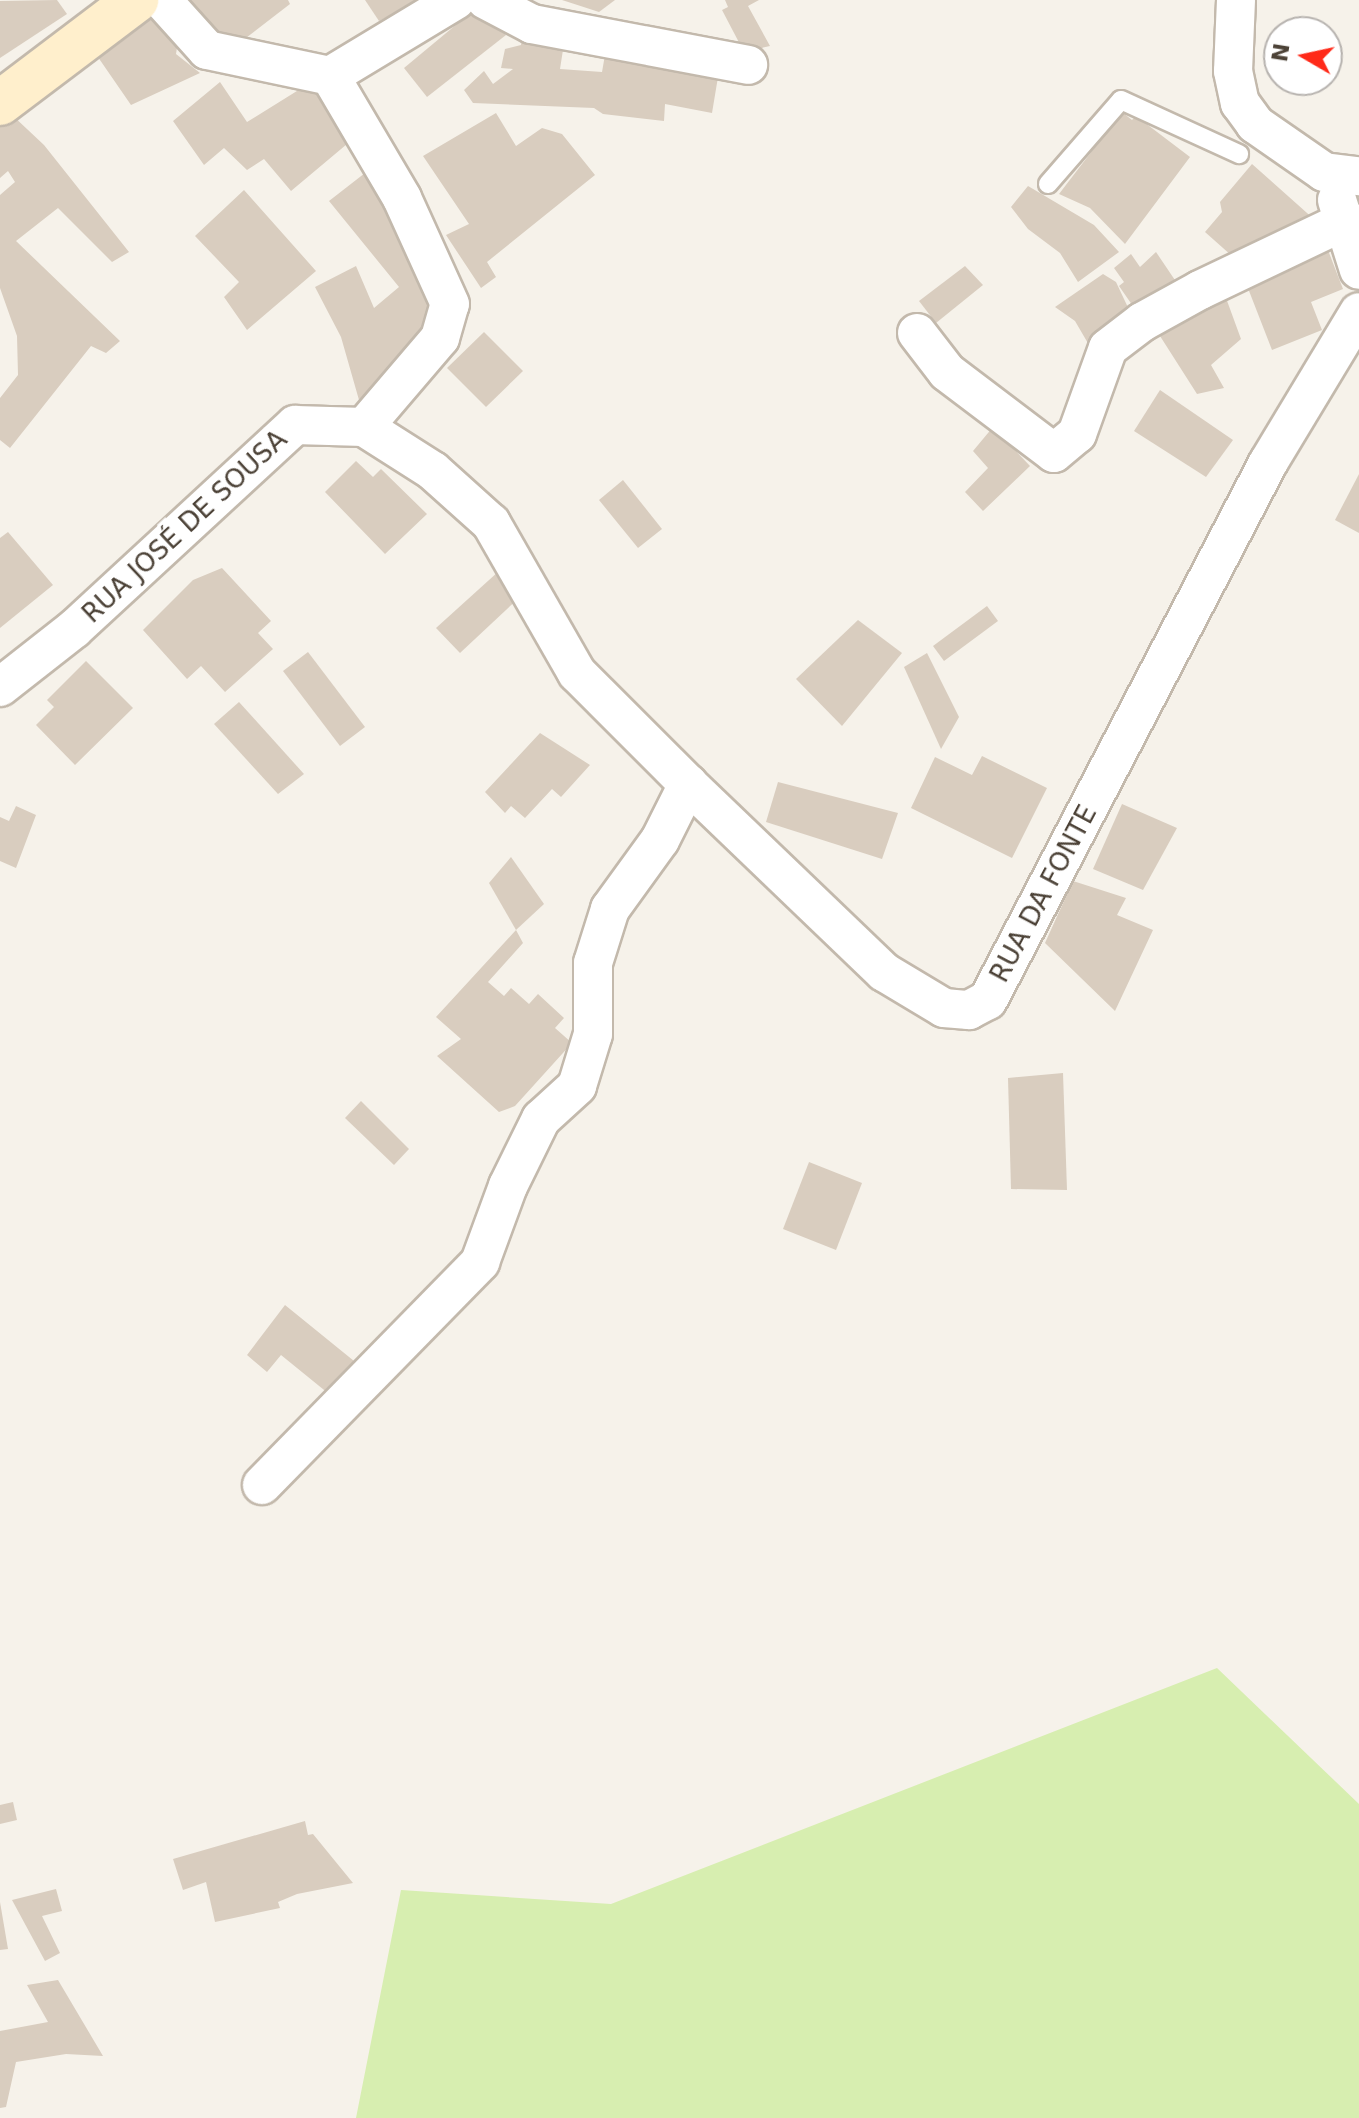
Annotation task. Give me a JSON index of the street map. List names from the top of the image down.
{
  "streets": {
    "street": ["RUA JOSÉ DE SOUSA", "RUA DA FONTE"]
  },
  "crossings": [
    ["RUA JOSÉ DE SOUSA", "RUA DA FONTE"]
  ],
  "north": "left"
}
